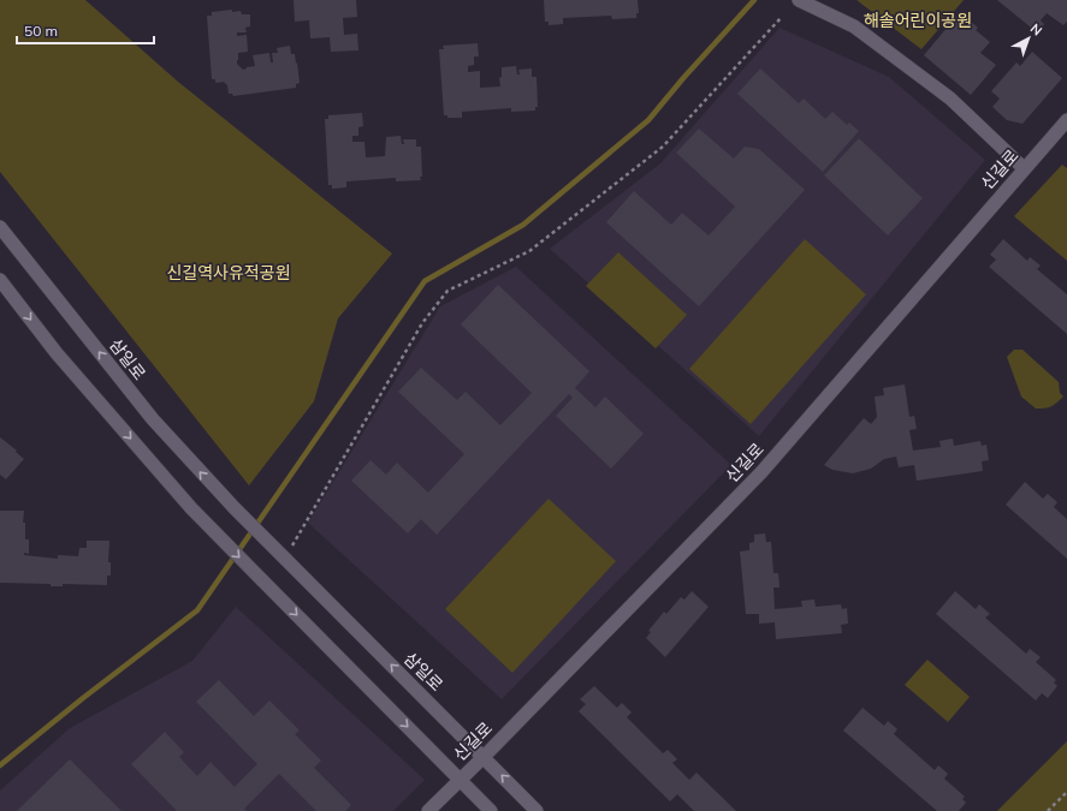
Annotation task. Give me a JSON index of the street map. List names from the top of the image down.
{
  "streets": {
    "street": ["신길로", "삼일로"]
  },
  "crossings": [
    ["신길로", "삼일로"]
  ],
  "parks": ["해솔어린이공원", "신길역사유적공원"],
  "scale_bar": "50 m",
  "north": "top right"
}
